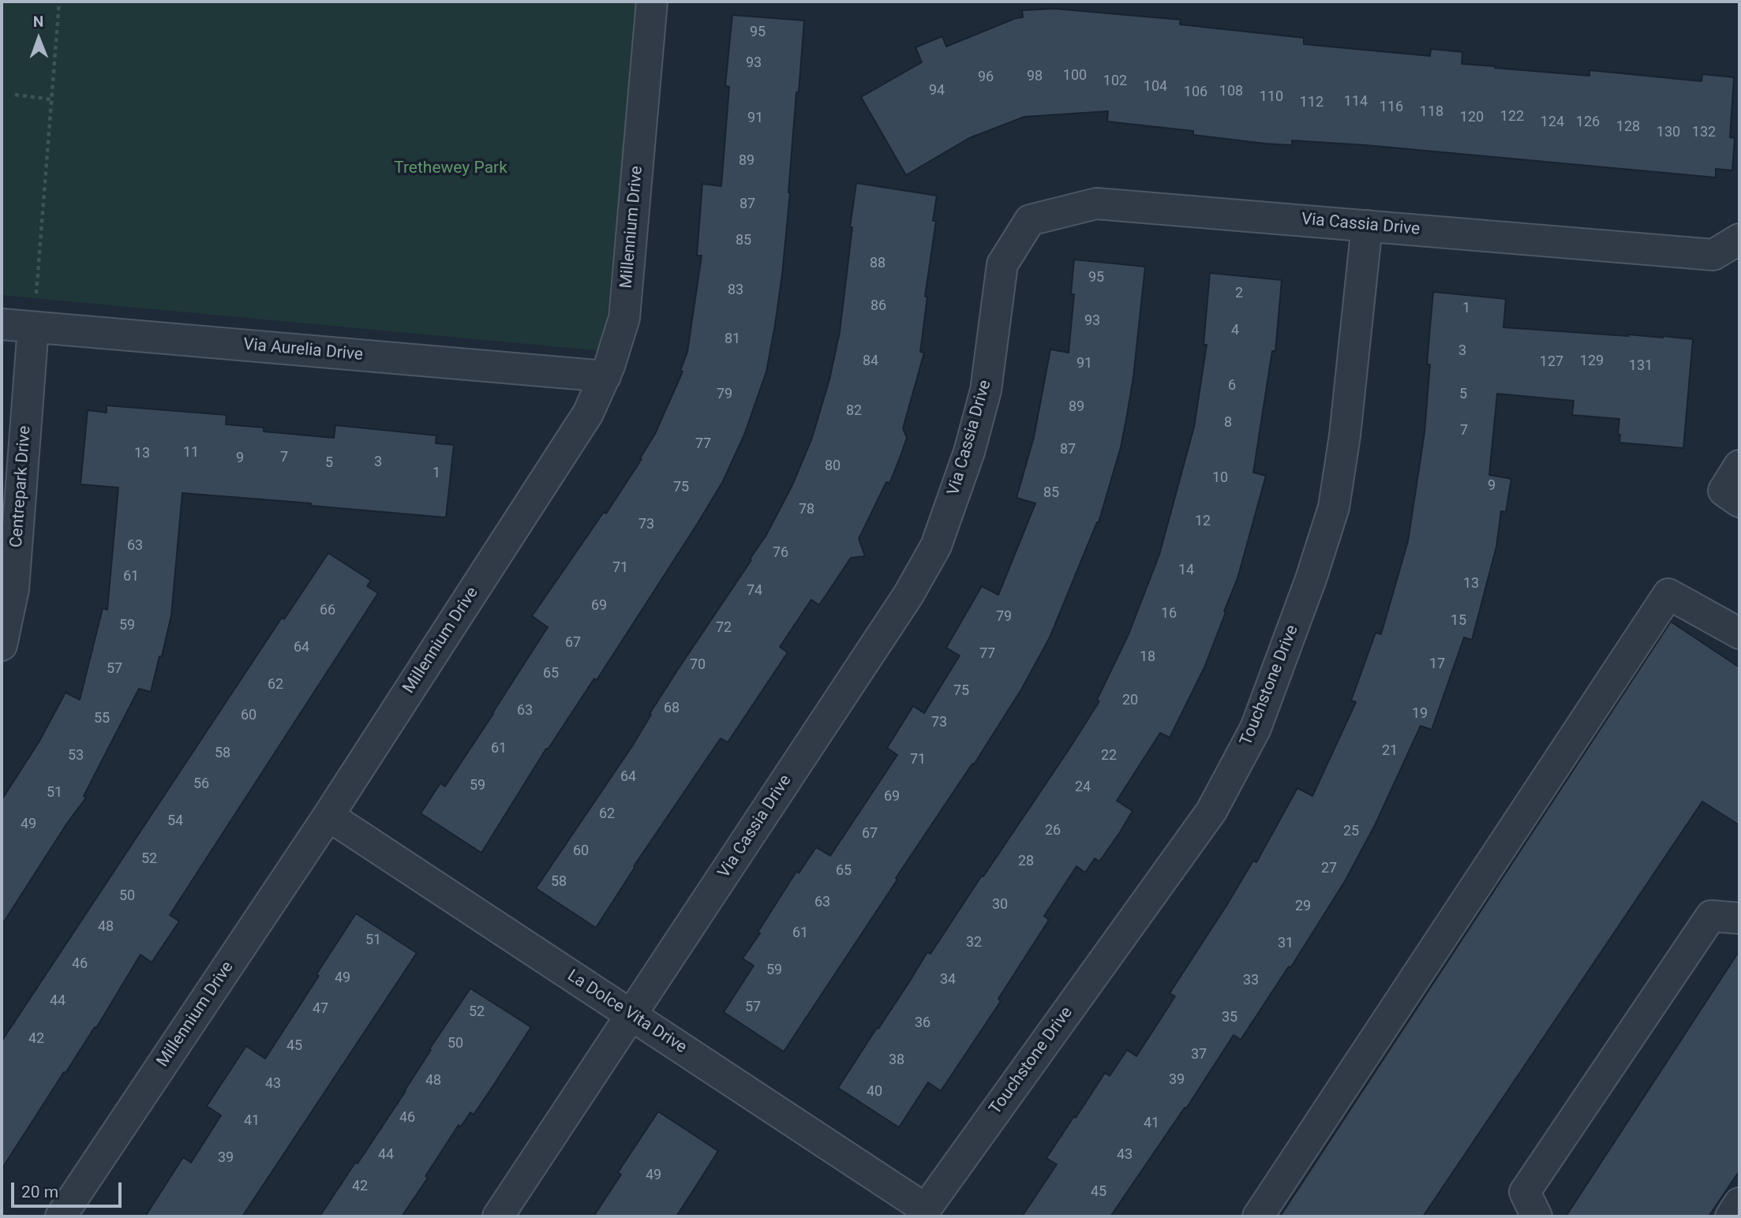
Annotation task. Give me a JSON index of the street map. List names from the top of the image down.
{
  "streets": {
    "street": [
      "Via Cassia Drive",
      "Millennium Drive",
      "Via Aurelia Drive",
      "Centrepark Drive",
      "Touchstone Drive",
      "La Dolce Vita Drive"
    ]
  },
  "crossings": [
    ["Via Cassia Drive", "Touchstone Drive"],
    ["Via Cassia Drive", "La Dolce Vita Drive"],
    ["Millennium Drive", "Via Aurelia Drive"],
    ["Millennium Drive", "La Dolce Vita Drive"],
    ["Via Aurelia Drive", "Centrepark Drive"],
    ["Touchstone Drive", "La Dolce Vita Drive"]
  ],
  "parks": ["Trethewey Park"],
  "house_numbers": [
    "95",
    "93",
    "100",
    "98",
    "96",
    "102",
    "104",
    "94",
    "108",
    "106",
    "110",
    "114",
    "112",
    "116",
    "118",
    "122",
    "120",
    "91",
    "124",
    "126",
    "128",
    "130",
    "132",
    "89",
    "87",
    "85",
    "88",
    "95",
    "83",
    "2",
    "86",
    "1",
    "93",
    "4",
    "81",
    "3",
    "84",
    "129",
    "127",
    "91",
    "131",
    "6",
    "79",
    "5",
    "89",
    "82",
    "8",
    "7",
    "77",
    "87",
    "11",
    "13",
    "7",
    "9",
    "3",
    "5",
    "80",
    "1",
    "10",
    "9",
    "75",
    "85",
    "78",
    "12",
    "73",
    "63",
    "76",
    "71",
    "14",
    "61",
    "13",
    "74",
    "69",
    "66",
    "16",
    "79",
    "15",
    "59",
    "72",
    "67",
    "64",
    "77",
    "18",
    "17",
    "70",
    "57",
    "65",
    "62",
    "75",
    "20",
    "68",
    "63",
    "19",
    "60",
    "55",
    "73",
    "61",
    "21",
    "58",
    "53",
    "22",
    "71",
    "64",
    "56",
    "59",
    "24",
    "51",
    "69",
    "62",
    "54",
    "49",
    "26",
    "25",
    "67",
    "60",
    "52",
    "28",
    "27",
    "65",
    "58",
    "50",
    "63",
    "30",
    "29",
    "48",
    "61",
    "51",
    "32",
    "31",
    "46",
    "59",
    "49",
    "34",
    "33",
    "44",
    "57",
    "47",
    "52",
    "35",
    "36",
    "42",
    "50",
    "45",
    "37",
    "38",
    "39",
    "48",
    "43",
    "40",
    "46",
    "41",
    "41",
    "44",
    "43",
    "39",
    "49",
    "42",
    "45"
  ],
  "scale_bar": "20 m",
  "north": "top"
}
